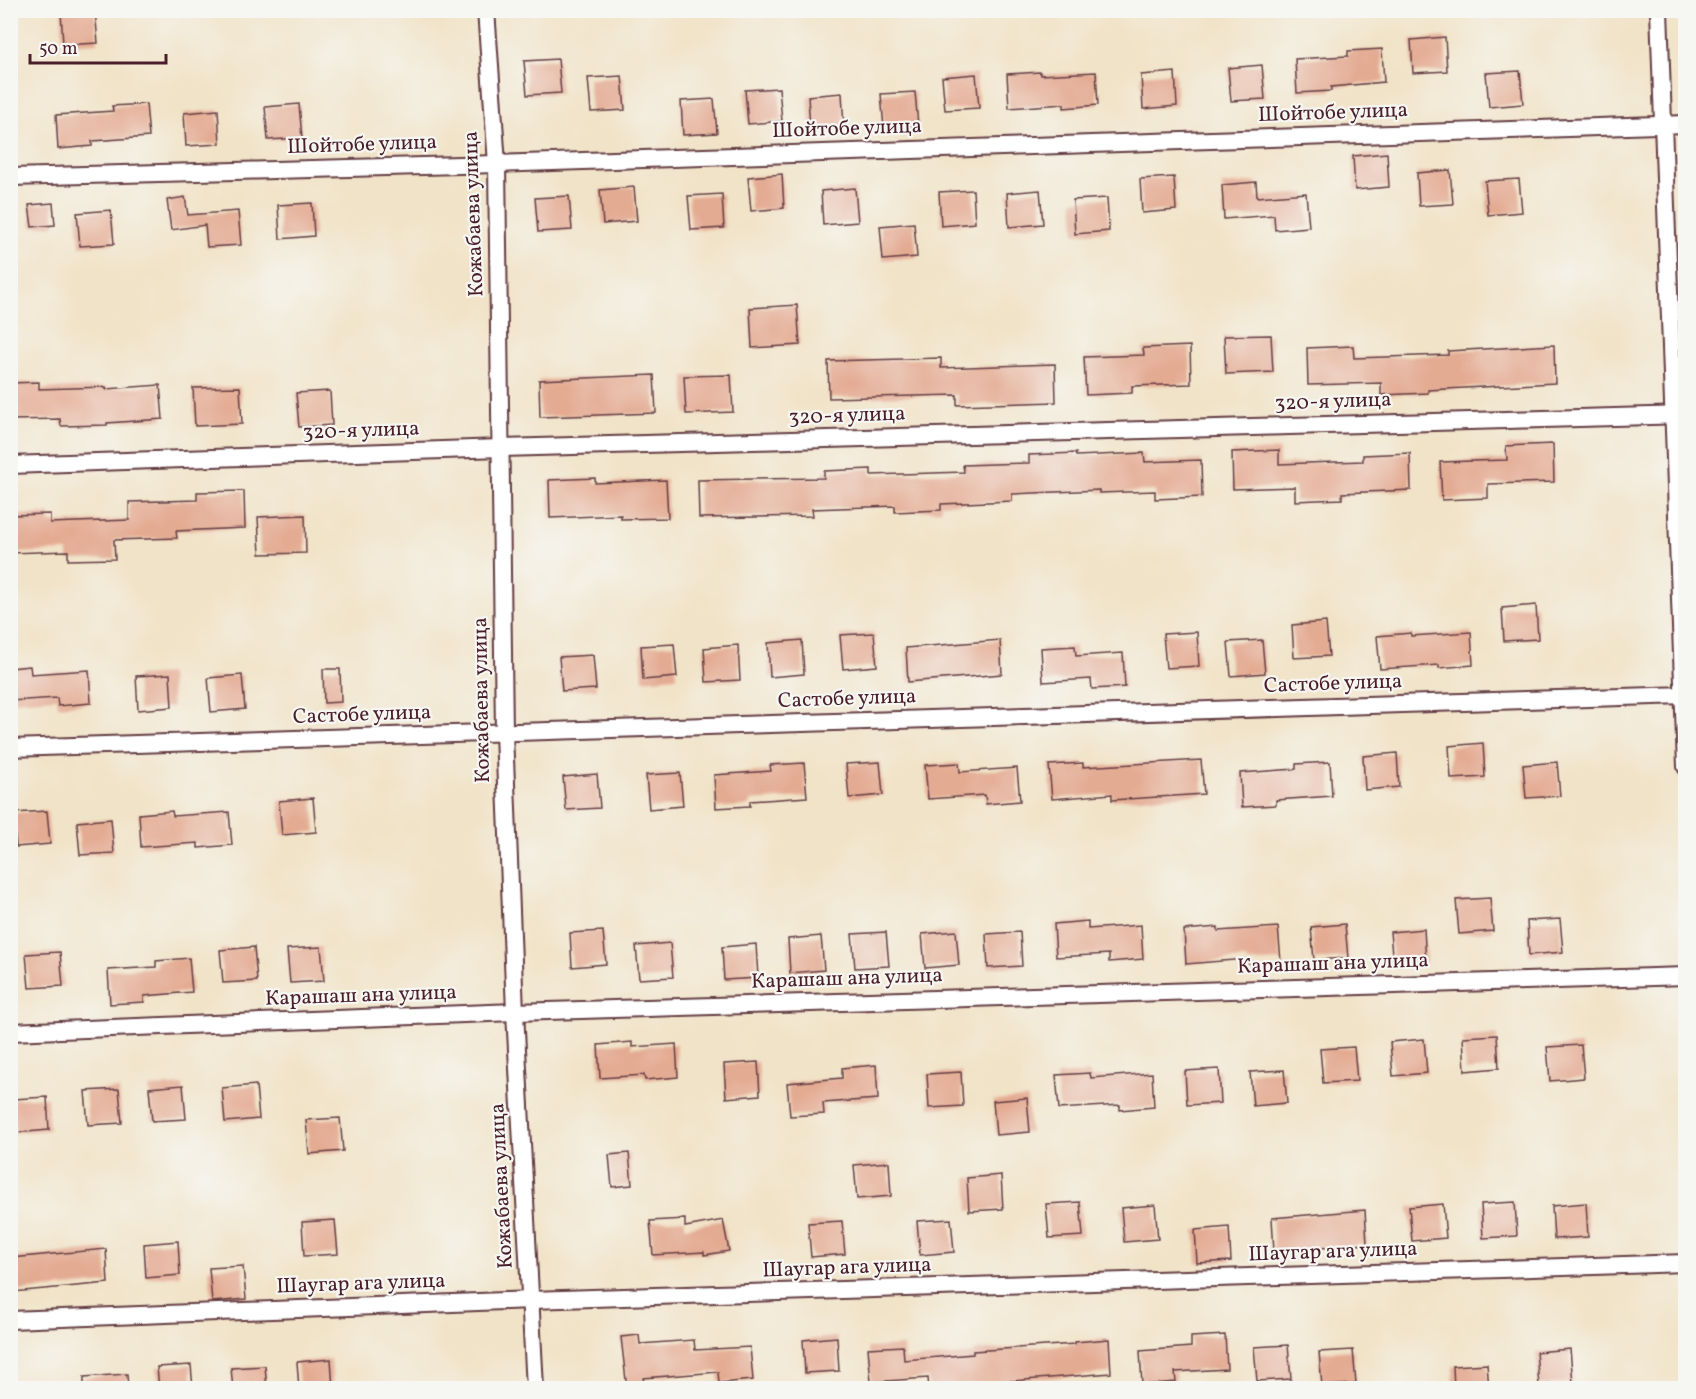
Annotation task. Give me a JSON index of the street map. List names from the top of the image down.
{
  "streets": {
    "street": [
      "Шойтобе улица",
      "Кожабаева улица",
      "320-я улица",
      "Састобе улица",
      "Карашаш ана улица",
      "Шаугар ага улица"
    ]
  },
  "crossings": [
    ["Шойтобе улица", "Кожабаева улица"],
    ["Кожабаева улица", "320-я улица"],
    ["Кожабаева улица", "Састобе улица"],
    ["Кожабаева улица", "Карашаш ана улица"],
    ["Кожабаева улица", "Шаугар ага улица"]
  ],
  "scale_bar": "50 m"
}
